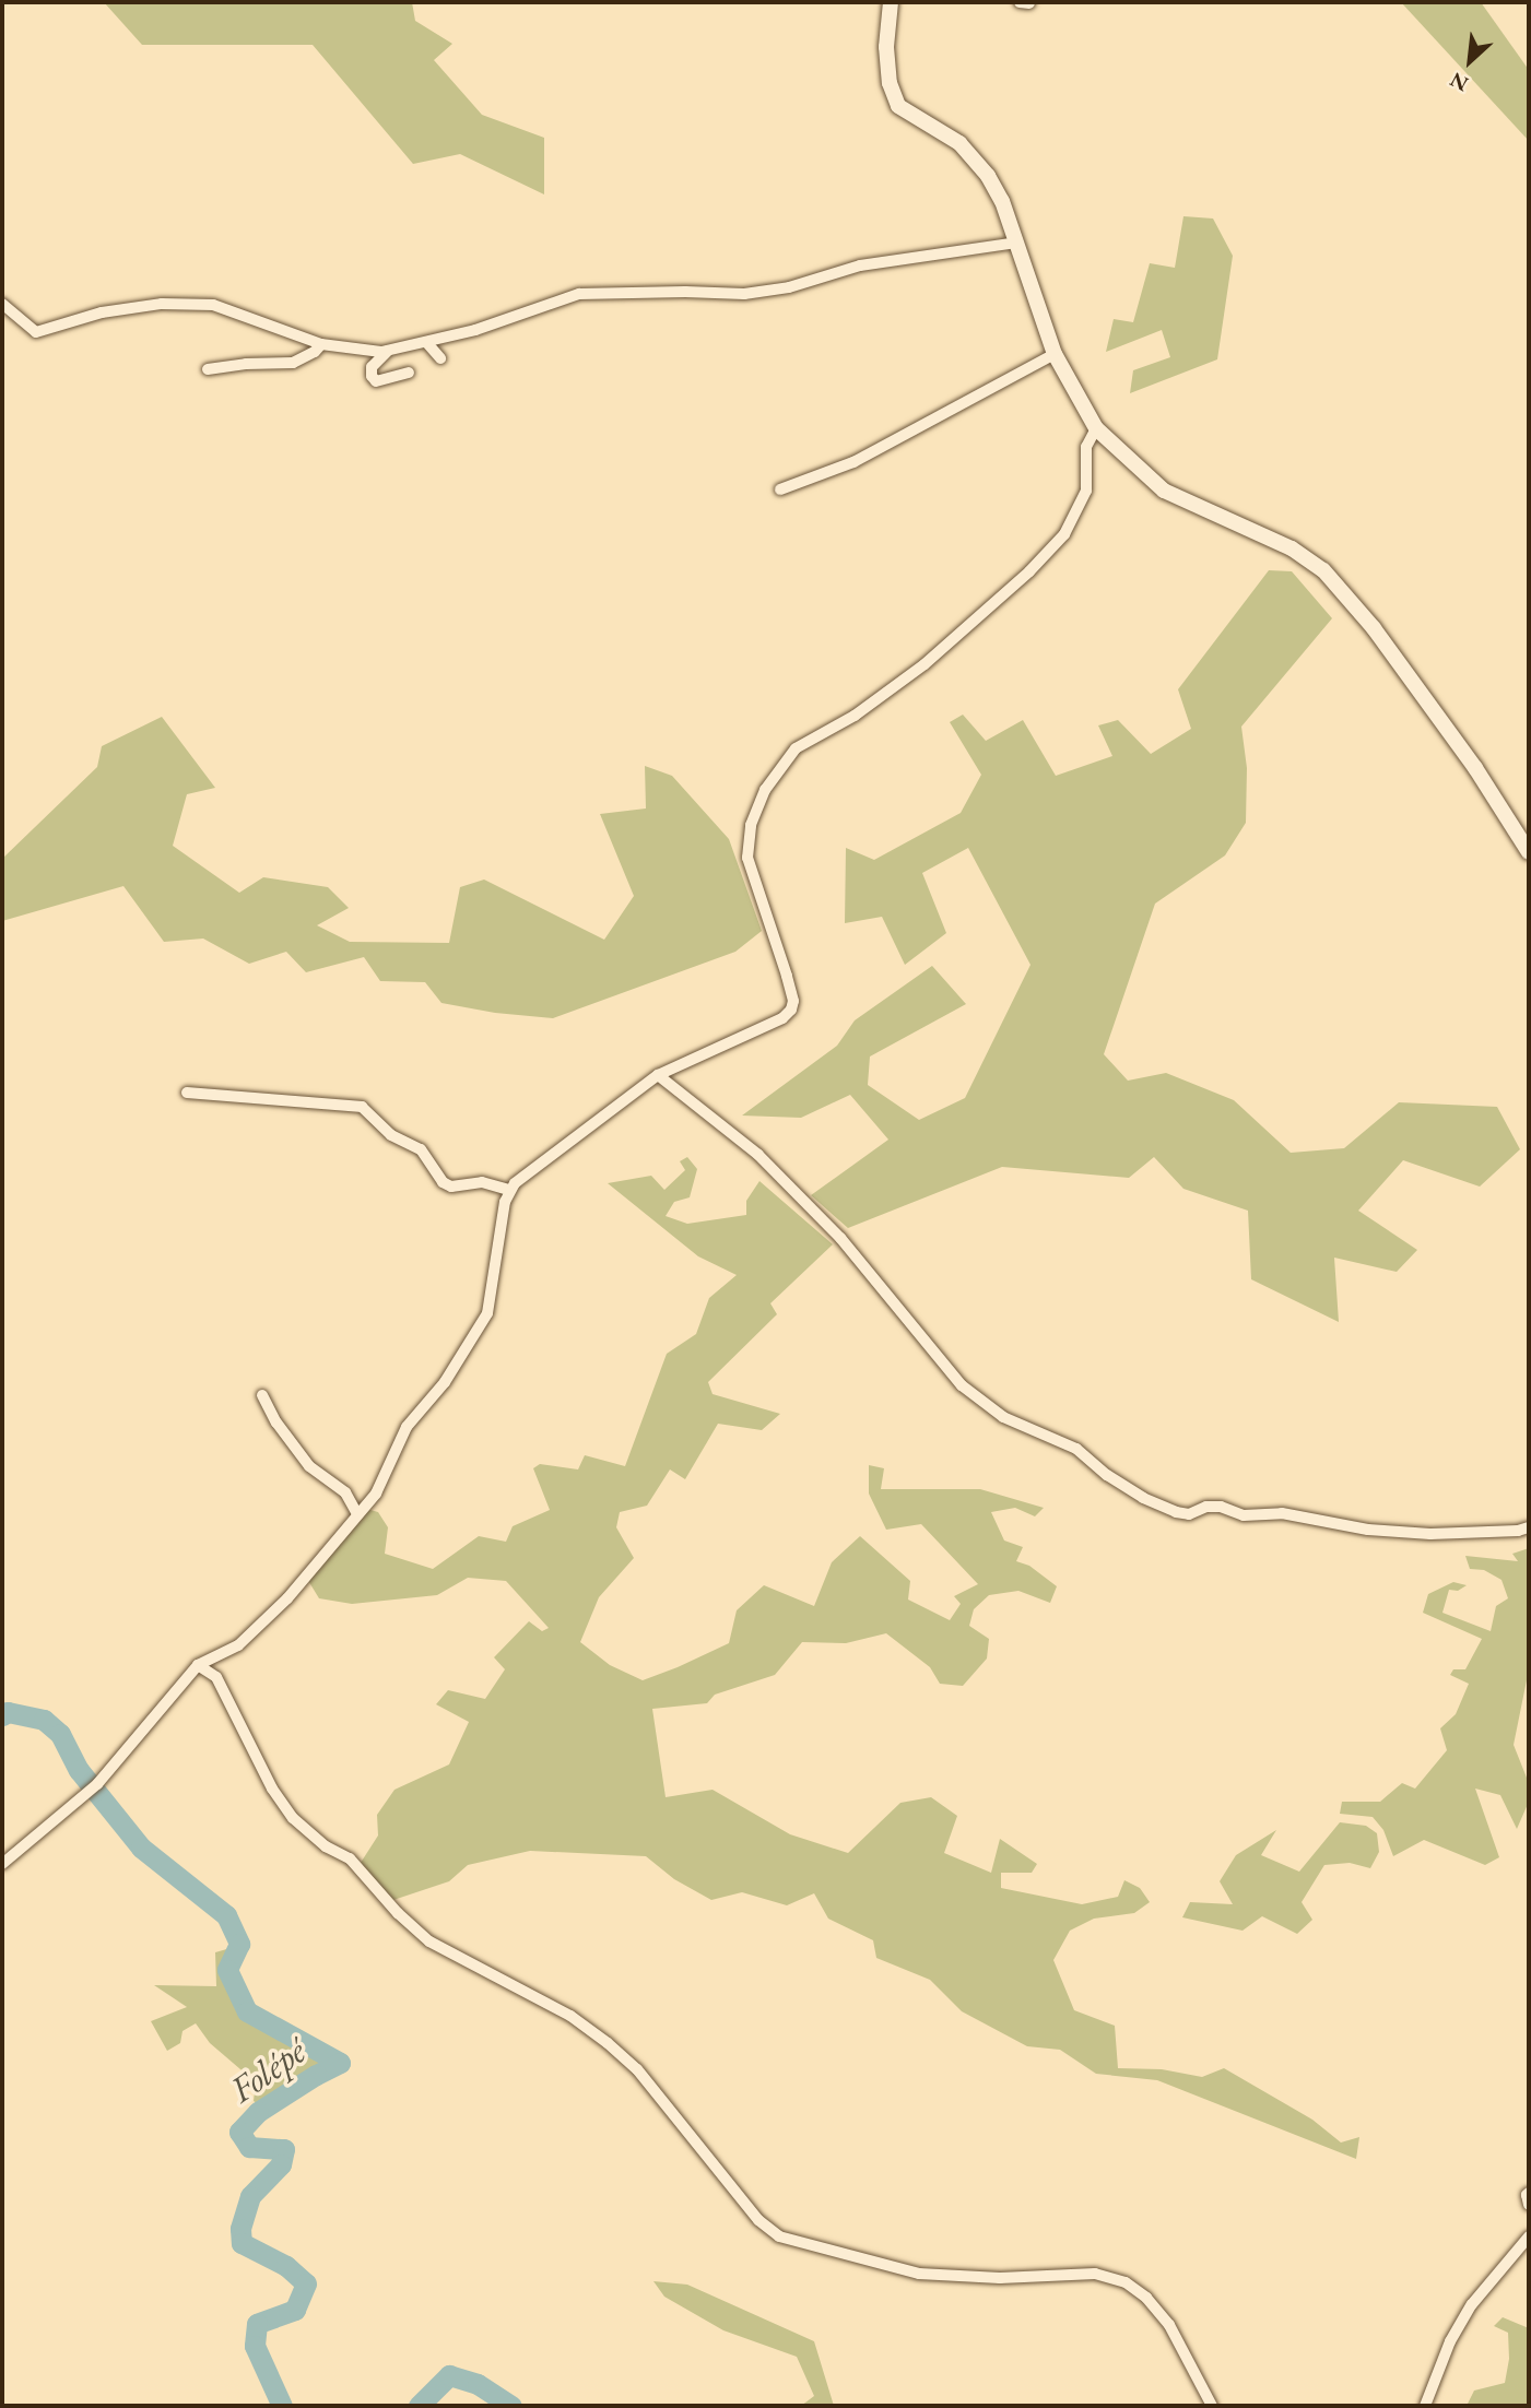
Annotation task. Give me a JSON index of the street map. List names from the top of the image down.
{
  "water": ["Folépé"],
  "north": "bottom left"
}
